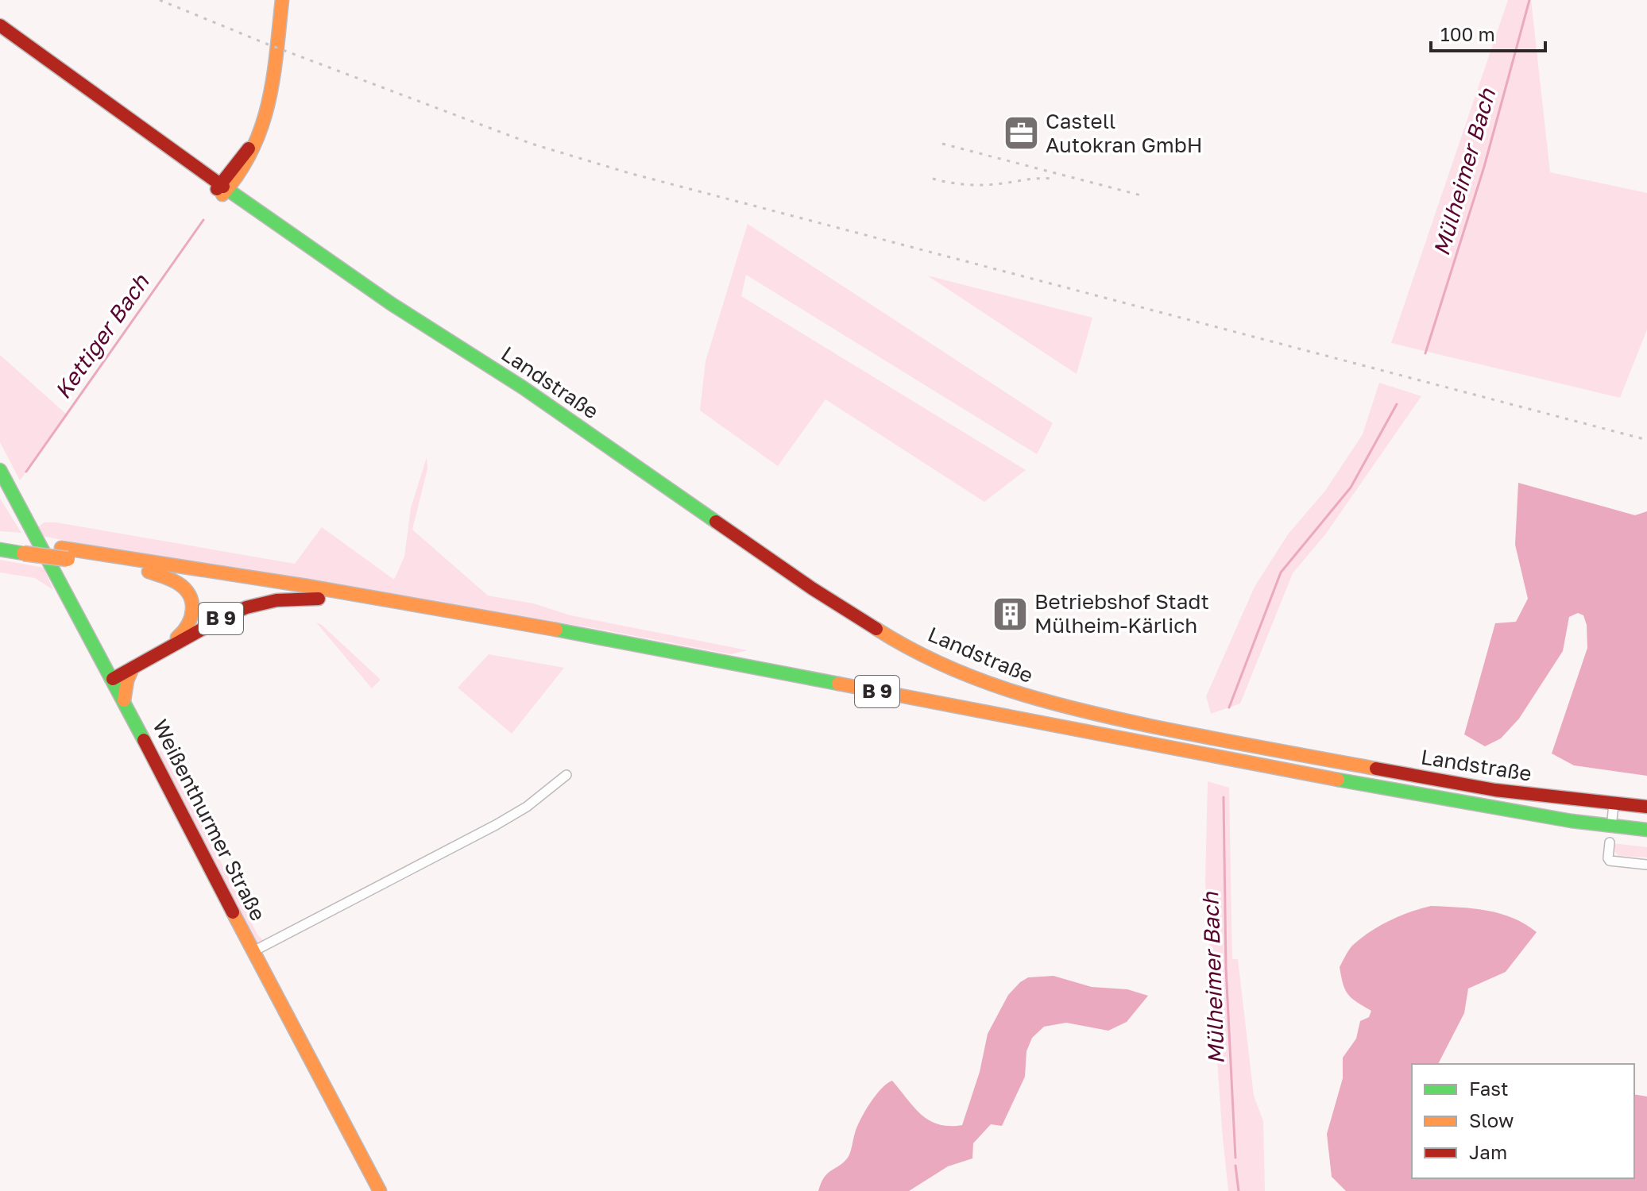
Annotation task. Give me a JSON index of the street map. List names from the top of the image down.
{
  "streets": {
    "main road": ["Landstraße", "B 9", "Weißenthurmer Straße"]
  },
  "crossings": [
    ["B 9", "Weißenthurmer Straße"]
  ],
  "water": ["Mülheimer Bach", "Kettiger Bach"],
  "places": {
    "office": ["Castell Autokran GmbH"],
    "building": ["Betriebshof Stadt Mülheim-Kärlich"]
  },
  "legend": ["Fast", "Slow", "Jam"],
  "scale_bar": "100 m"
}
